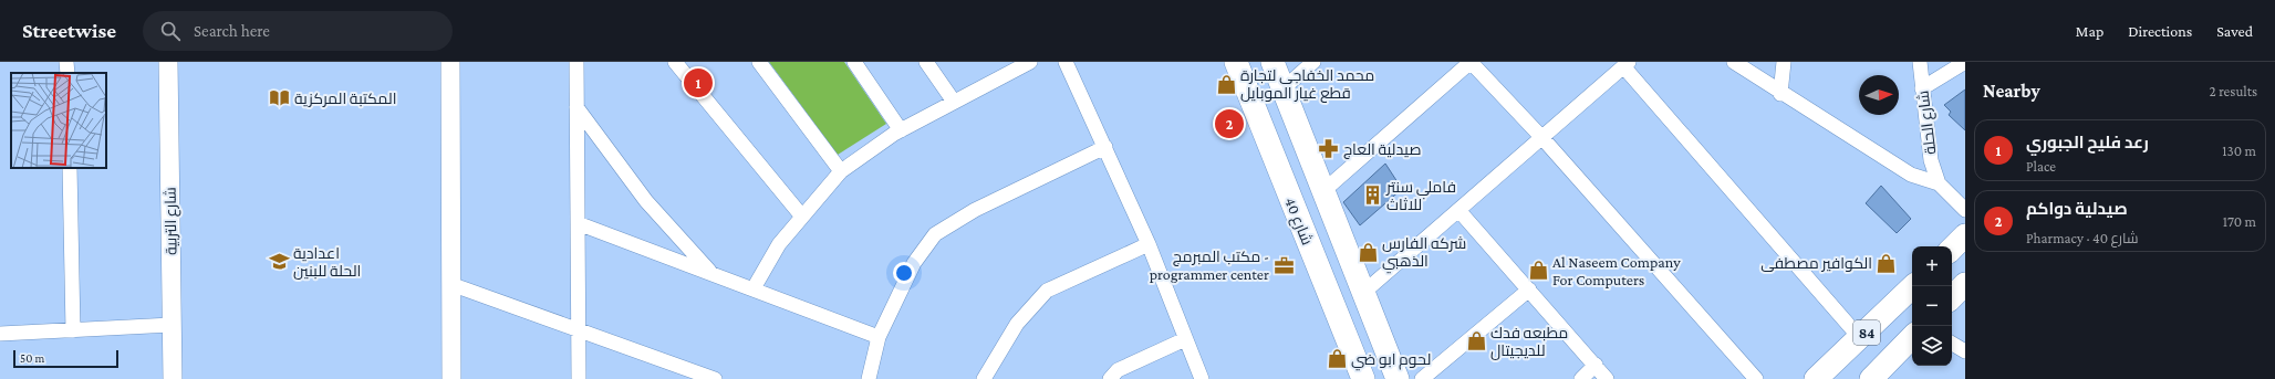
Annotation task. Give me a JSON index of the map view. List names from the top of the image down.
{
  "streets": {
    "main road": ["شارع 40", "84"],
    "street": ["شارع الحلة", "شارع التربية"]
  },
  "places": {
    "shop": [
      "محمد الخفاجي لتجارة قطع غيار الموبايل",
      "شركه الفارس الذهبي",
      "الكوافير مصطفى",
      "Al Naseem Company For Computers",
      "مطبعه فدك للديجيتال",
      "لحوم ابو ضي"
    ],
    "library": ["المكتبة المركزية"],
    "pharmacy": ["صيدلية العاج"],
    "building": ["فاملي سنتر للاثاث"],
    "school or university": ["اعدادية الحلة للبنين"],
    "office": ["مكتب المبرمج - programmer center"]
  },
  "scale_bar": "50 m",
  "north": "right",
  "page": {
    "header": "Streetwise",
    "search": "Search here",
    "nav": ["Map", "Directions", "Saved"],
    "heading": ["Nearby", "2 results"],
    "pins": ["1", "2"],
    "list": [
      {
        "mark": "1",
        "name": "رعد فليح الجبوري",
        "note": "Place",
        "value": "130 m"
      },
      {
        "mark": "2",
        "name": "صيدلية دواكم",
        "note": "Pharmacy · شارع 40",
        "value": "170 m"
      }
    ],
    "map_buttons": ["+", "−"],
    "scale": "50 m"
  }
}
